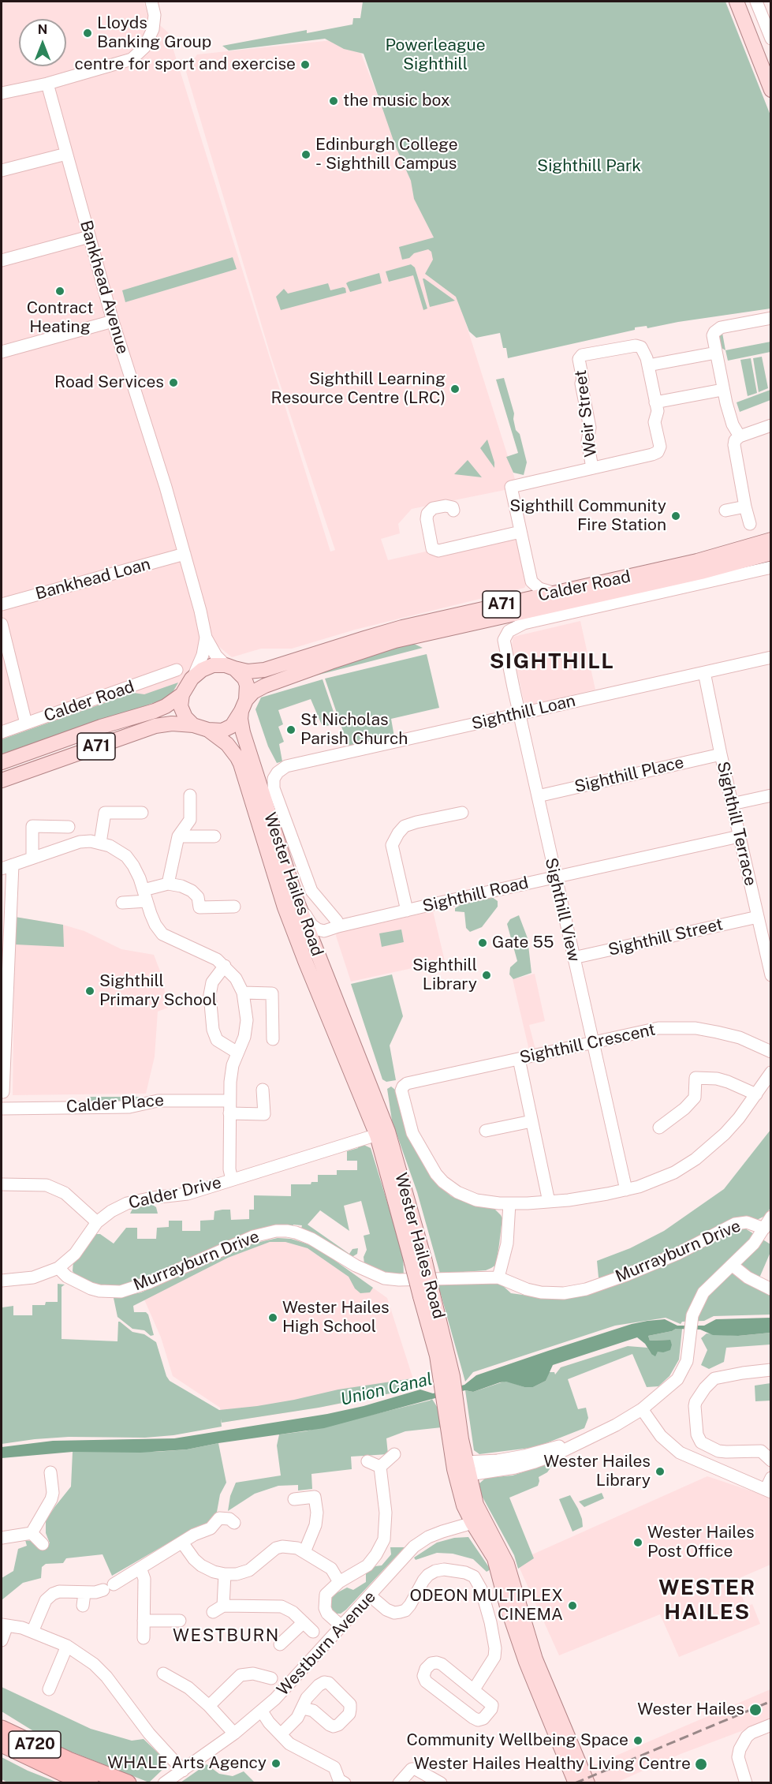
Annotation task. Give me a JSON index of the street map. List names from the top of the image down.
{
  "streets": {
    "highway": ["A720"],
    "main road": ["Calder Road", "A71", "Wester Hailes Road"],
    "street": [
      "Bankhead Avenue",
      "Weir Street",
      "Bankhead Loan",
      "Sighthill Loan",
      "Sighthill Place",
      "Sighthill Terrace",
      "Sighthill Road",
      "Sighthill View",
      "Sighthill Street",
      "Sighthill Crescent",
      "Calder Place",
      "Calder Drive",
      "Murrayburn Drive",
      "Westburn Avenue"
    ]
  },
  "crossings": [
    ["Bankhead Avenue", "Bankhead Loan"],
    ["Bankhead Avenue", "Calder Road"],
    ["Bankhead Avenue", "A71"],
    ["Bankhead Avenue", "Wester Hailes Road"],
    ["Calder Road", "A71"],
    ["Calder Road", "Wester Hailes Road"],
    ["Calder Road", "Sighthill View"],
    ["A71", "Wester Hailes Road"],
    ["Sighthill Loan", "Sighthill Terrace"],
    ["Sighthill Loan", "Wester Hailes Road"],
    ["Sighthill Loan", "Sighthill View"],
    ["Sighthill Place", "Sighthill Terrace"],
    ["Sighthill Place", "Sighthill View"],
    ["Sighthill Terrace", "Sighthill Road"],
    ["Sighthill Terrace", "Sighthill Street"],
    ["Wester Hailes Road", "Sighthill Road"],
    ["Wester Hailes Road", "Calder Drive"],
    ["Wester Hailes Road", "Westburn Avenue"],
    ["Sighthill Road", "Sighthill View"],
    ["Sighthill View", "Sighthill Street"],
    ["Sighthill View", "Sighthill Crescent"],
    ["Calder Drive", "Murrayburn Drive"]
  ],
  "districts": ["SIGHTHILL", "WESTER HAILES", "WESTBURN"],
  "water": ["Union Canal"],
  "parks": ["Powerleague Sighthill", "Sighthill Park"],
  "places": [
    "Lloyds Banking Group",
    "centre for sport and exercise",
    "the music box",
    "Edinburgh College - Sighthill Campus",
    "Contract Heating",
    "Road Services",
    "Sighthill Learning Resource Centre (LRC)",
    "Sighthill Community Fire Station",
    "St Nicholas Parish Church",
    "Gate 55",
    "Sighthill Library",
    "Sighthill Primary School",
    "Wester Hailes High School",
    "Wester Hailes Library",
    "Wester Hailes Post Office",
    "ODEON MULTIPLEX CINEMA",
    "Wester Hailes",
    "Community Wellbeing Space",
    "WHALE Arts Agency",
    "Wester Hailes Healthy Living Centre"
  ],
  "north": "top"
}
